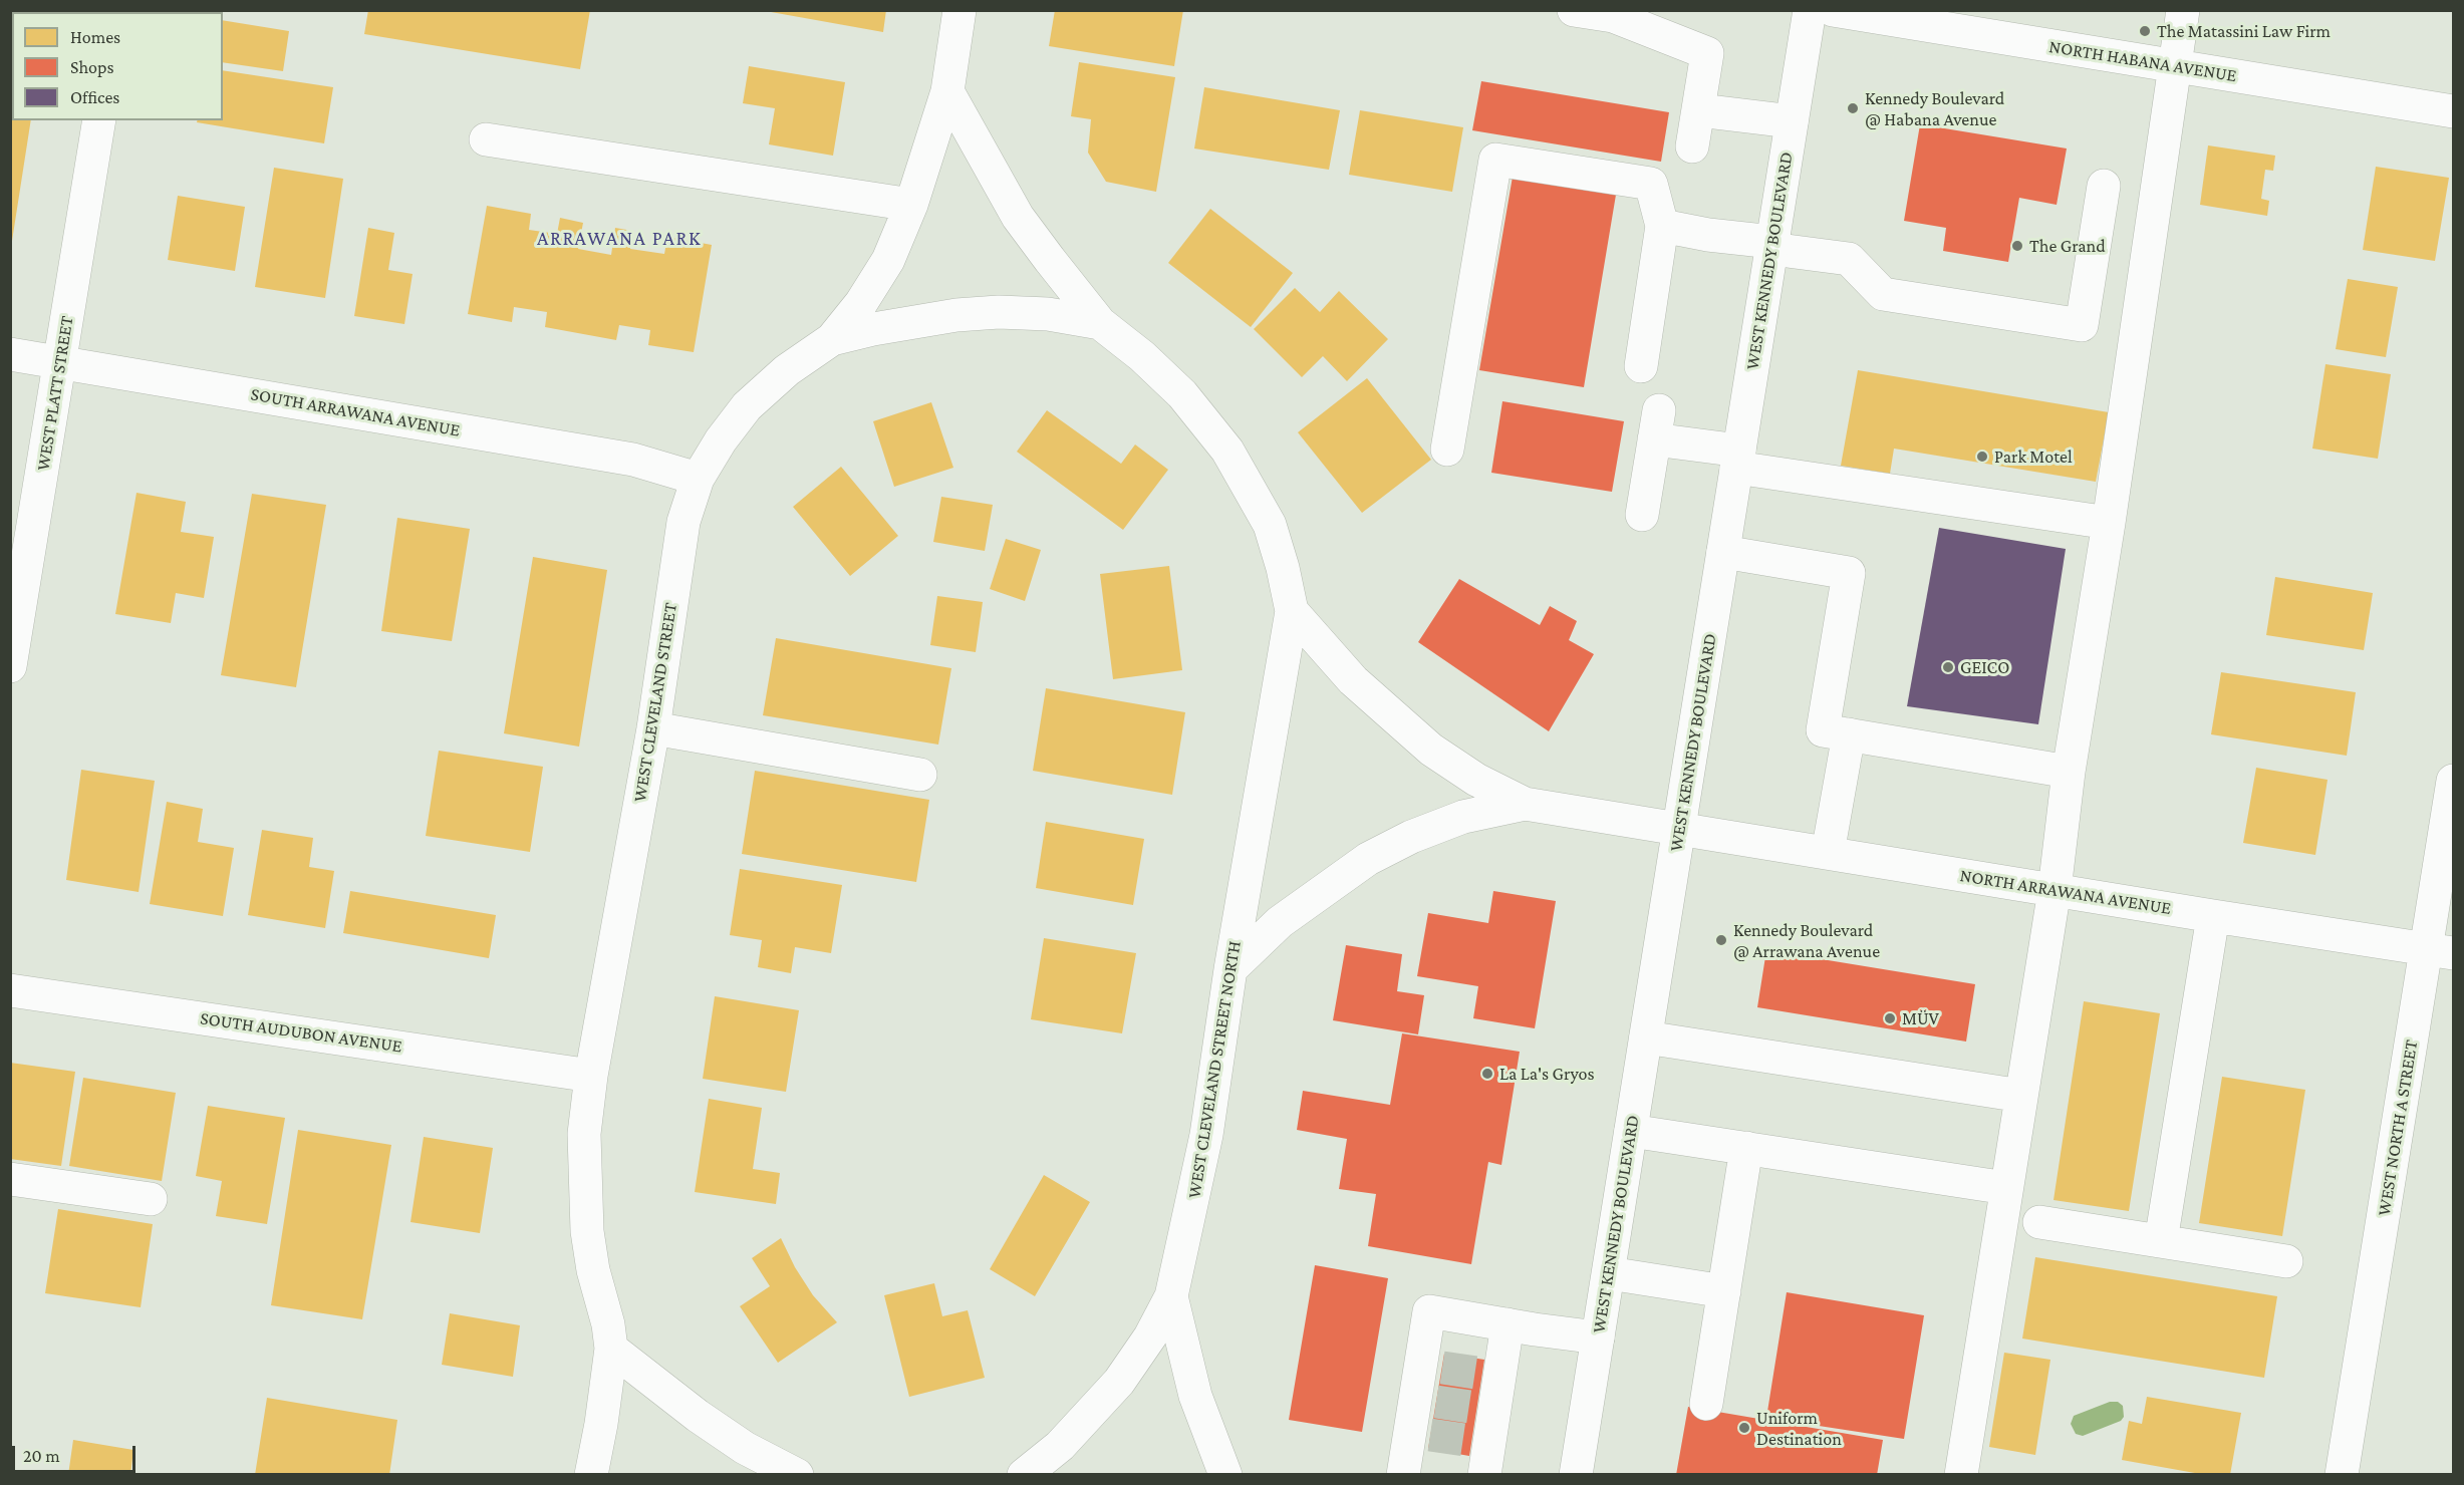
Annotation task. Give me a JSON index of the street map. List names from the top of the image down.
{
  "streets": {
    "street": [
      "NORTH HABANA AVENUE",
      "WEST KENNEDY BOULEVARD",
      "WEST PLATT STREET",
      "SOUTH ARRAWANA AVENUE",
      "WEST CLEVELAND STREET",
      "NORTH ARRAWANA AVENUE",
      "SOUTH AUDUBON AVENUE",
      "WEST CLEVELAND STREET NORTH",
      "WEST NORTH A STREET"
    ]
  },
  "crossings": [
    ["WEST KENNEDY BOULEVARD", "NORTH ARRAWANA AVENUE"],
    ["WEST PLATT STREET", "SOUTH ARRAWANA AVENUE"],
    ["SOUTH ARRAWANA AVENUE", "WEST CLEVELAND STREET"],
    ["WEST CLEVELAND STREET", "SOUTH AUDUBON AVENUE"],
    ["NORTH ARRAWANA AVENUE", "WEST NORTH A STREET"]
  ],
  "districts": ["ARRAWANA PARK"],
  "places": [
    "The Matassini Law Firm",
    "Kennedy Boulevard @ Habana Avenue",
    "The Grand",
    "Park Motel",
    "GEICO",
    "Kennedy Boulevard @ Arrawana Avenue",
    "MÜV",
    "La La's Gryos",
    "Uniform Destination"
  ],
  "legend": ["Homes", "Shops", "Offices"],
  "scale_bar": "20 m"
}
